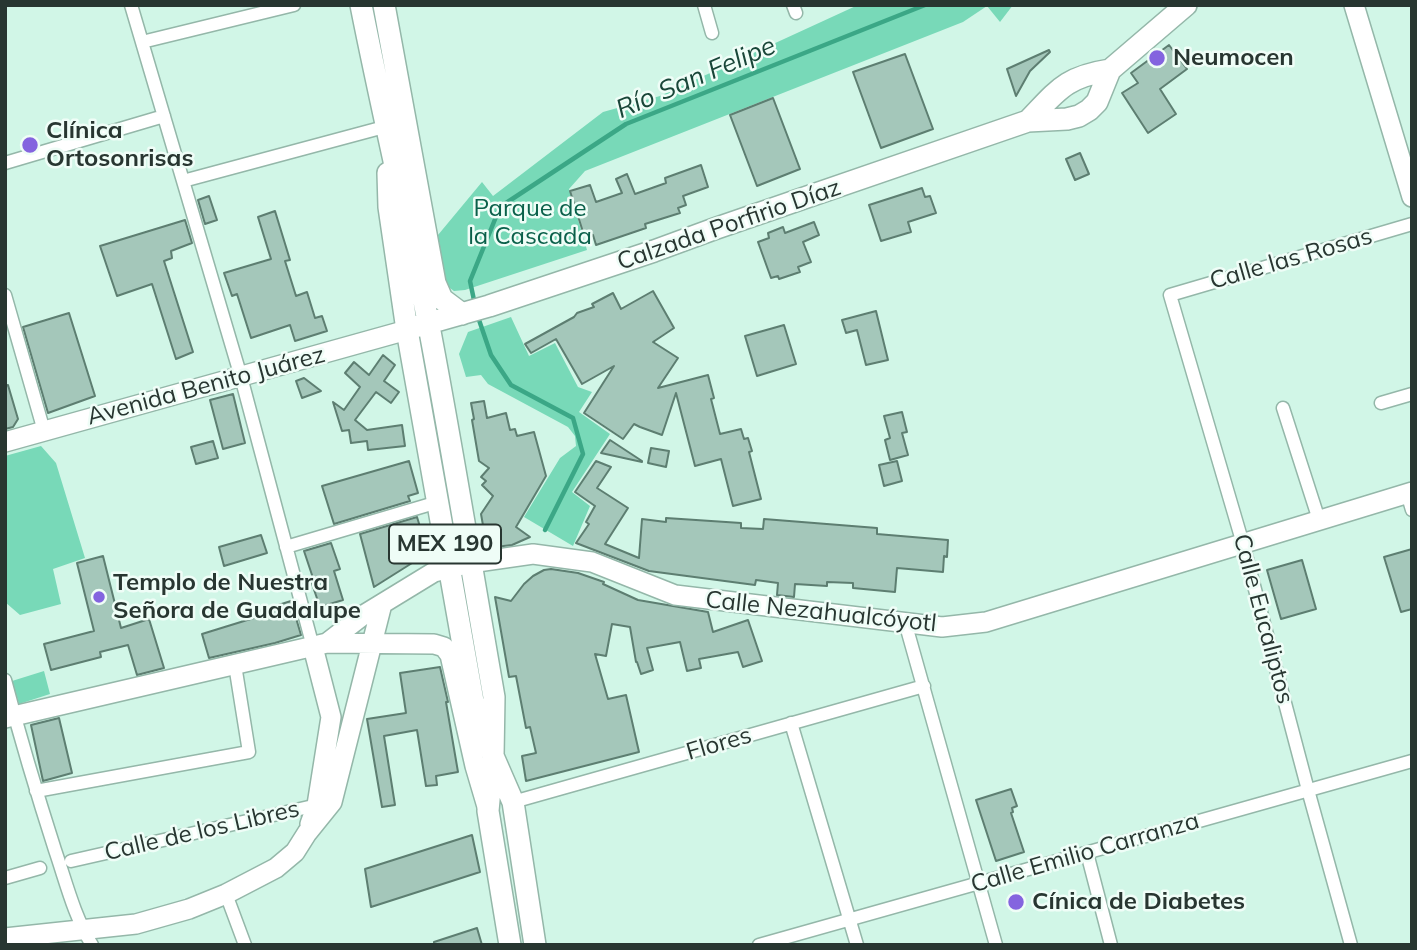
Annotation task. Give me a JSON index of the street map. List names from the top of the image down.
{
  "streets": {
    "main road": [
      "Calzada Porfirio Díaz",
      "Avenida Benito Juárez",
      "MEX 190",
      "Calle Nezahualcóyotl"
    ],
    "street": [
      "Calle las Rosas",
      "Calle Eucaliptos",
      "Flores",
      "Calle de los Libres",
      "Calle Emilio Carranza"
    ]
  },
  "crossings": [
    ["Calzada Porfirio Díaz", "Avenida Benito Juárez"],
    ["Calzada Porfirio Díaz", "MEX 190"],
    ["Calle las Rosas", "Calle Eucaliptos"],
    ["Avenida Benito Juárez", "MEX 190"],
    ["MEX 190", "Calle Nezahualcóyotl"],
    ["MEX 190", "Flores"],
    ["Calle Nezahualcóyotl", "Calle Eucaliptos"],
    ["Calle Eucaliptos", "Calle Emilio Carranza"]
  ],
  "water": ["Río San Felipe"],
  "parks": ["Parque de la Cascada"],
  "places": [
    "Neumocen",
    "Clínica Ortosonrisas",
    "Templo de Nuestra Señora de Guadalupe",
    "Cínica de Diabetes"
  ]
}
